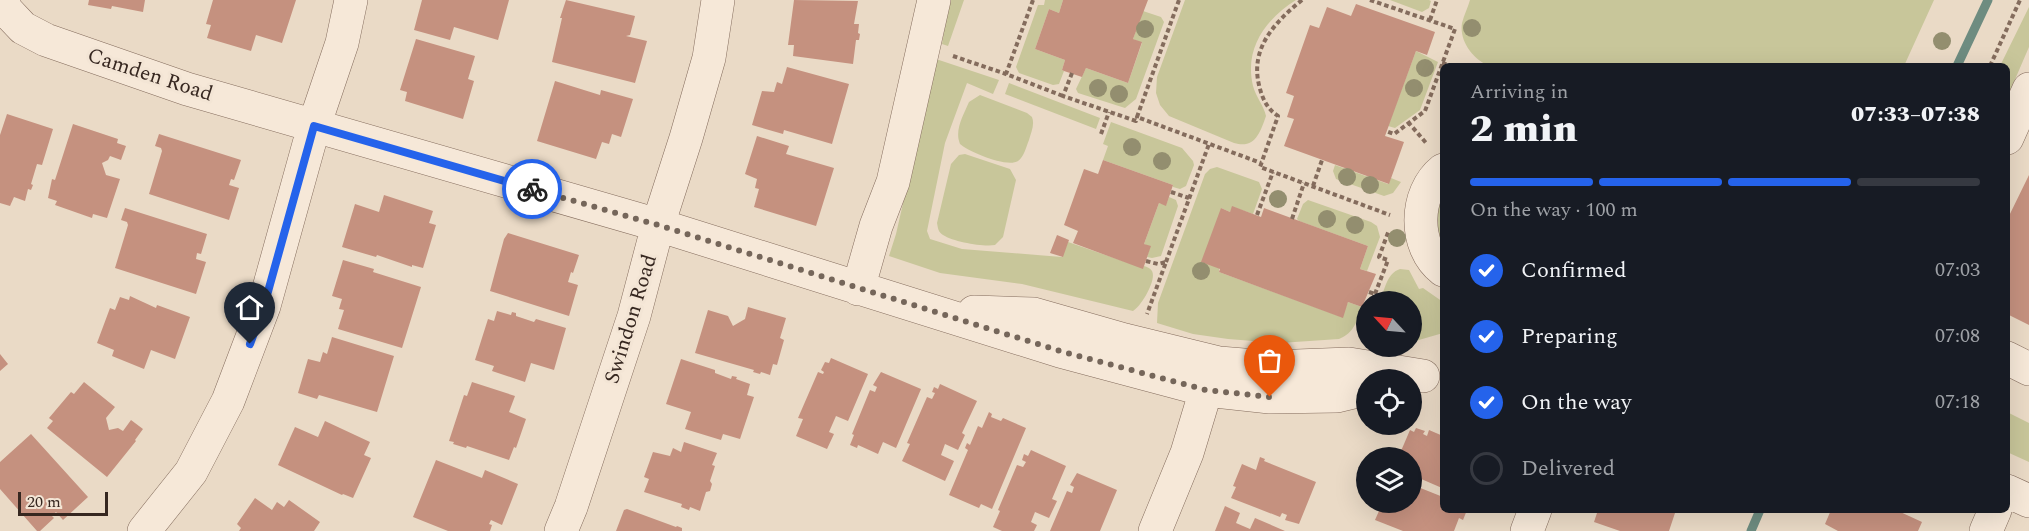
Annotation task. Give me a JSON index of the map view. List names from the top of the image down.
{
  "streets": {
    "street": ["Camden Road", "Swindon Road"]
  },
  "crossings": [
    ["Camden Road", "Swindon Road"]
  ],
  "scale_bar": "20 m",
  "north": "top left",
  "page": {
    "heading": ["2 min", "Arriving in", "07:33–07:38"],
    "bar": "On the way · 100 m",
    "list": [
      ["Confirmed", "07:03"],
      ["Preparing", "07:08"],
      ["On the way", "07:18"],
      "Delivered"
    ],
    "scale": "20 m"
  }
}
